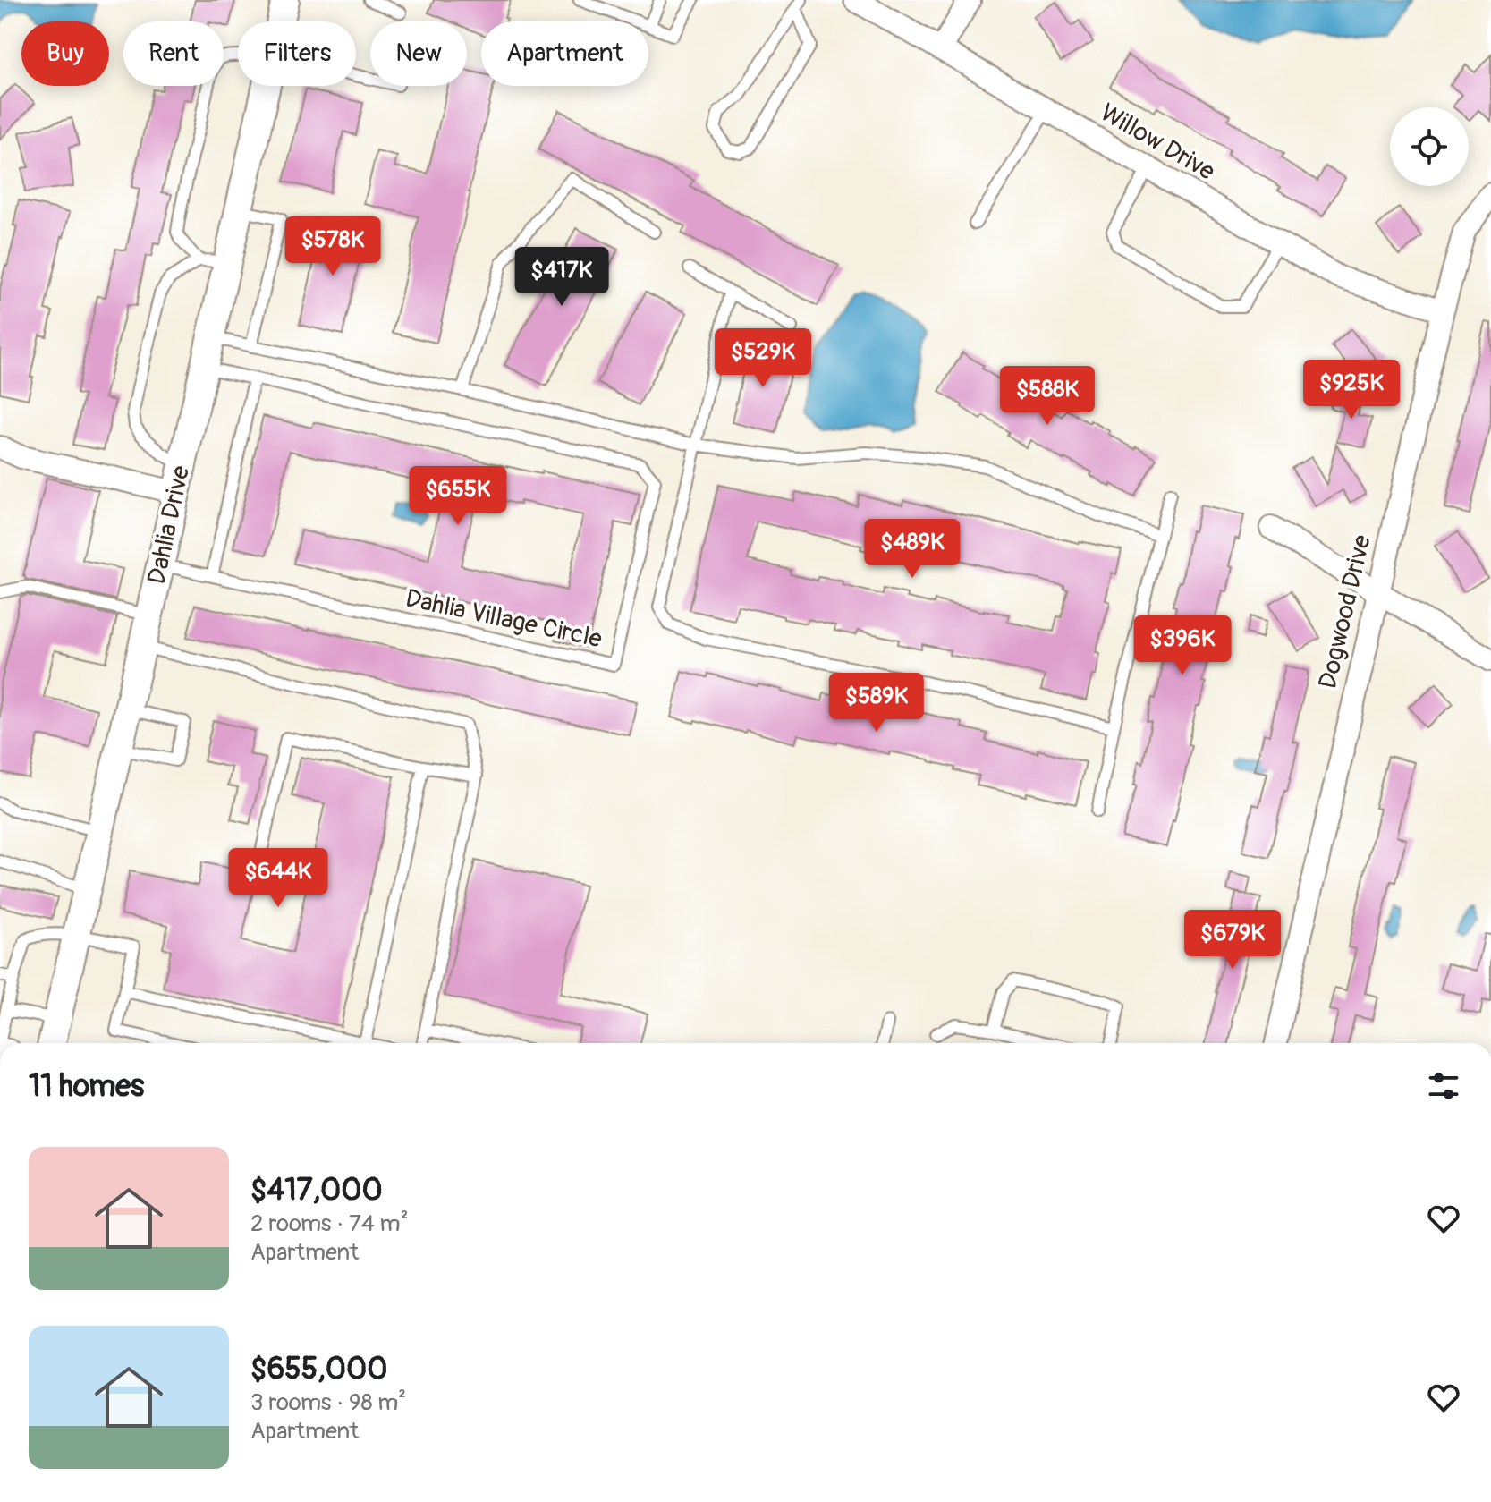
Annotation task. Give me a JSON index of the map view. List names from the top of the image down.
{
  "streets": {
    "street": ["Willow Drive", "Dahlia Drive", "Dogwood Drive"],
    "lane": ["Dahlia Village Circle"]
  },
  "crossings": [
    ["Willow Drive", "Dogwood Drive"],
    ["Dahlia Drive", "Dahlia Village Circle"]
  ],
  "page": {
    "chip": [
      "Buy",
      "Rent",
      "Filters",
      "New",
      "Apartment"
    ],
    "price": [
      "$578K",
      "$417K",
      "$529K",
      "$925K",
      "$588K",
      "$655K",
      "$489K",
      "$396K",
      "$589K",
      "$644K",
      "$679K"
    ],
    "heading": "11 homes",
    "list": [
      {
        "name": "$417,000",
        "note": "2 rooms · 74 m² · Apartment"
      },
      {
        "name": "$655,000",
        "note": "3 rooms · 98 m² · Apartment"
      }
    ]
  }
}
